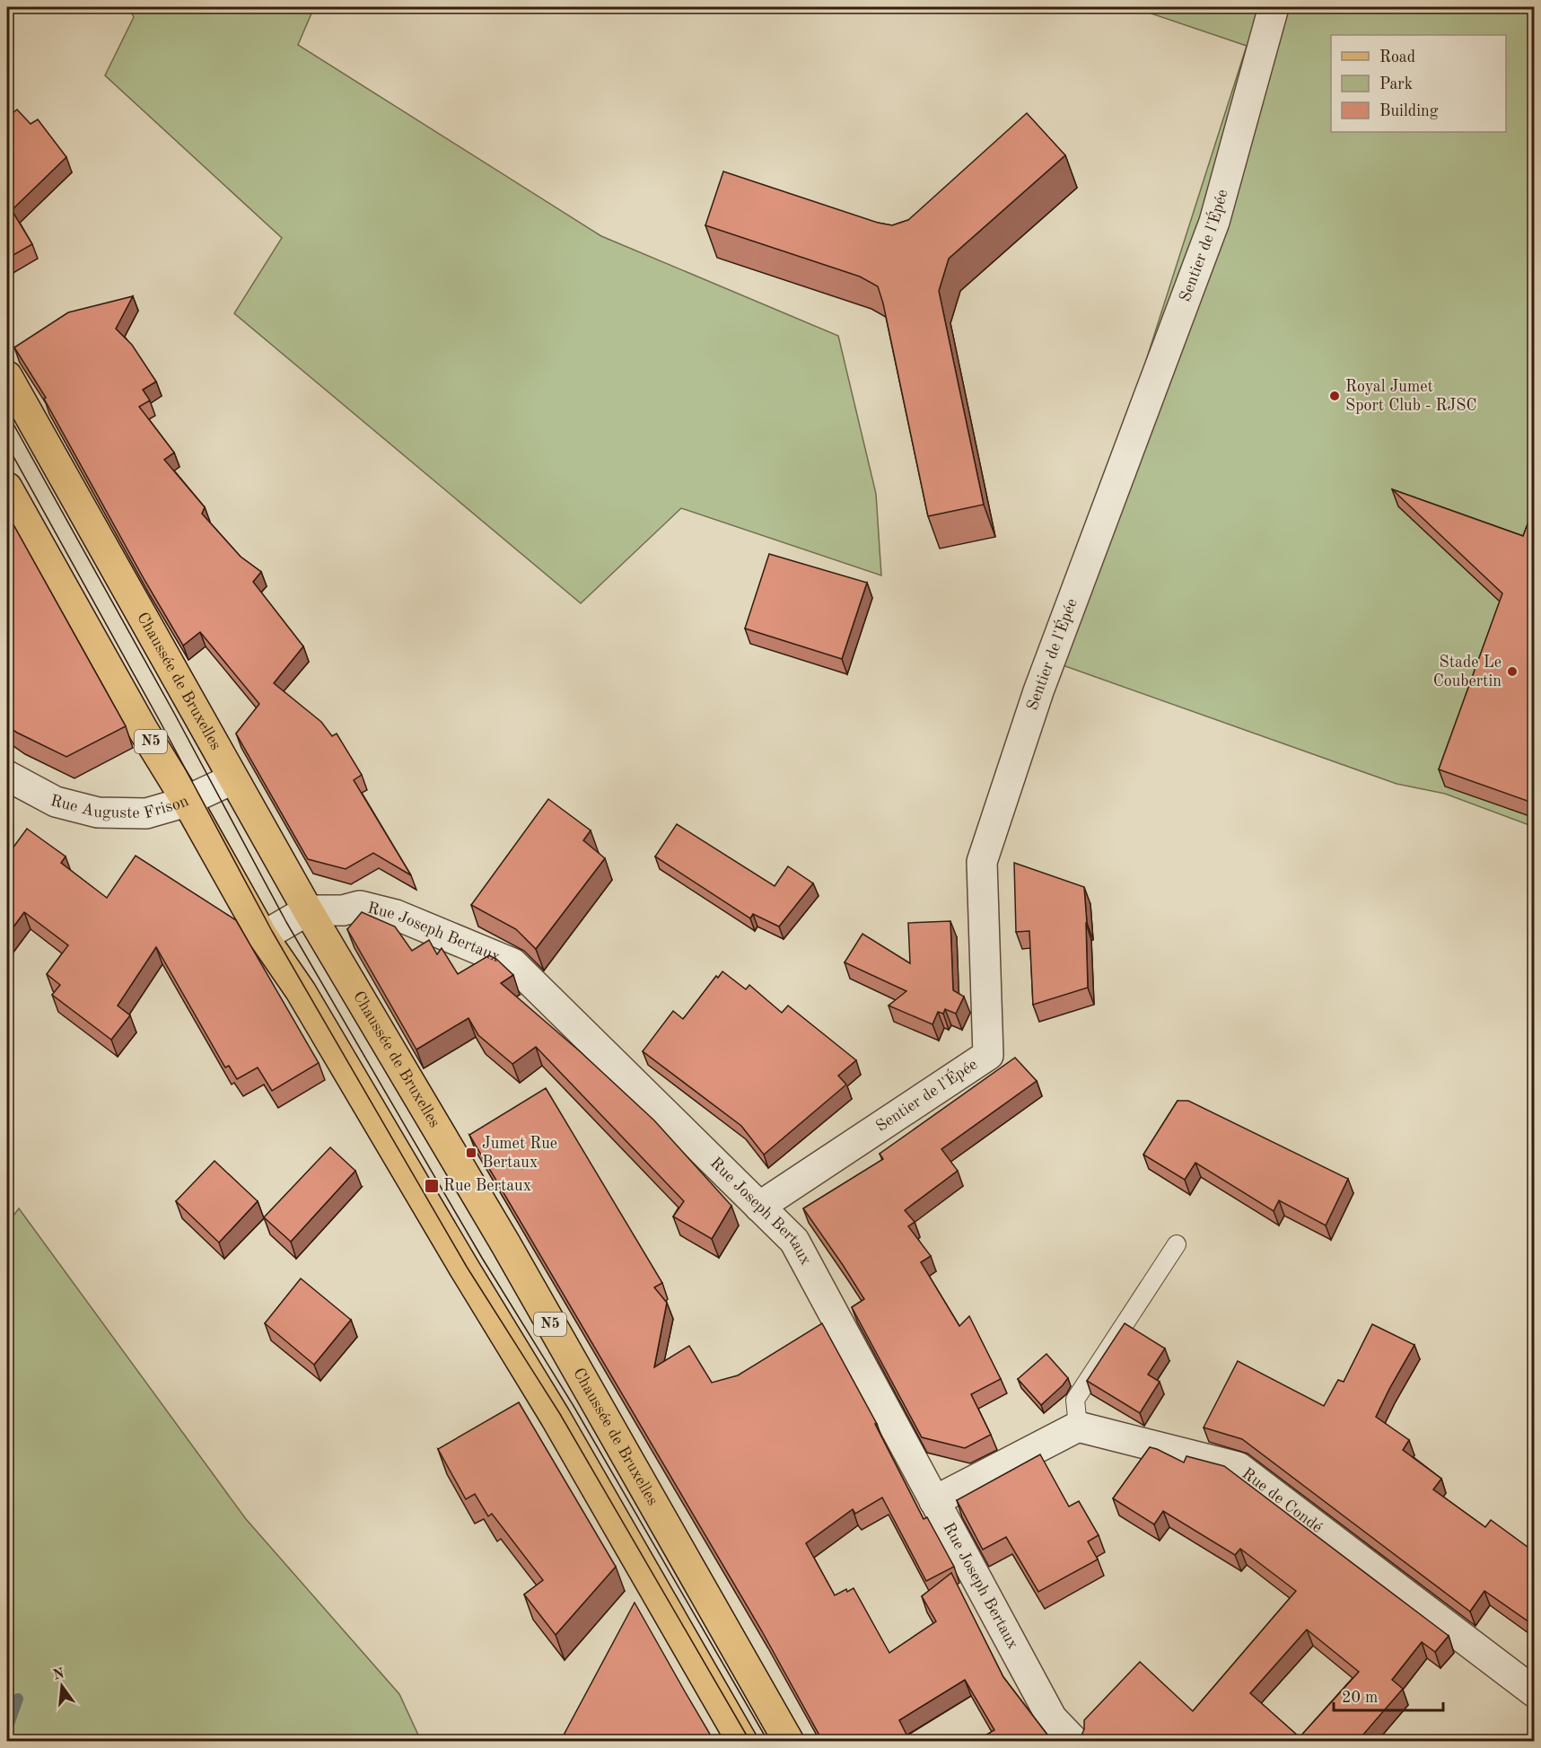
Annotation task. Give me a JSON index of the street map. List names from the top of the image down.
{
  "streets": {
    "main road": ["Chaussée de Bruxelles", "N5"],
    "street": [
      "Sentier de l'Épée",
      "Rue Auguste Frison",
      "Rue Joseph Bertaux",
      "Rue de Condé"
    ]
  },
  "crossings": [
    ["Sentier de l'Épée", "Rue Joseph Bertaux"],
    ["Chaussée de Bruxelles", "Rue Auguste Frison"],
    ["Chaussée de Bruxelles", "Rue Joseph Bertaux"],
    ["N5", "Rue Auguste Frison"]
  ],
  "places": {
    "other": ["Royal Jumet Sport Club - RJSC", "Stade Le Coubertin"],
    "transit": ["Jumet Rue Bertaux", "Rue Bertaux"]
  },
  "legend": ["Road", "Park", "Building"],
  "scale_bar": "20 m",
  "north": "top"
}
